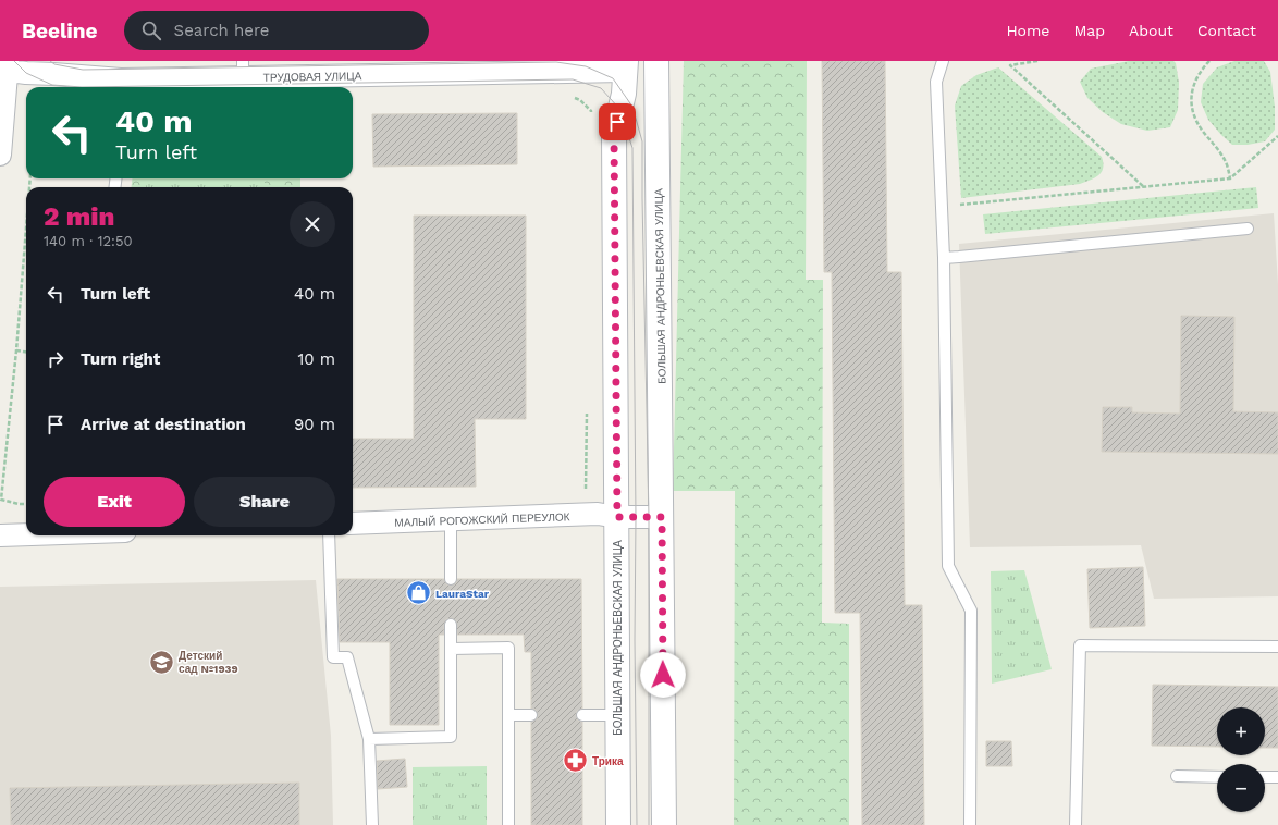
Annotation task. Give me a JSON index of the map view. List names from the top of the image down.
{
  "streets": {
    "street": ["ТРУДОВАЯ УЛИЦА", "БОЛЬШАЯ АНДРОНЬЕВСКАЯ УЛИЦА", "МАЛЫЙ РОГОЖСКИЙ ПЕРЕУЛОК"]
  },
  "crossings": [
    ["ТРУДОВАЯ УЛИЦА", "БОЛЬШАЯ АНДРОНЬЕВСКАЯ УЛИЦА"],
    ["БОЛЬШАЯ АНДРОНЬЕВСКАЯ УЛИЦА", "МАЛЫЙ РОГОЖСКИЙ ПЕРЕУЛОК"]
  ],
  "places": {
    "shop": ["LauraStar"],
    "school or university": ["Детский сад №1939"],
    "pharmacy": ["Трика"]
  },
  "page": {
    "header": "Beeline",
    "search": "Search here",
    "nav": [
      "Home",
      "Map",
      "About",
      "Contact"
    ],
    "turn": ["40 m", "Turn left"],
    "heading": ["2 min", "140 m · 12:50"],
    "list": [
      {
        "name": "Turn left",
        "value": "40 m"
      },
      {
        "name": "Turn right",
        "value": "10 m"
      },
      {
        "name": "Arrive at destination",
        "value": "90 m"
      }
    ],
    "buttons": ["Exit", "Share"],
    "map_buttons": ["+", "−"]
  }
}
